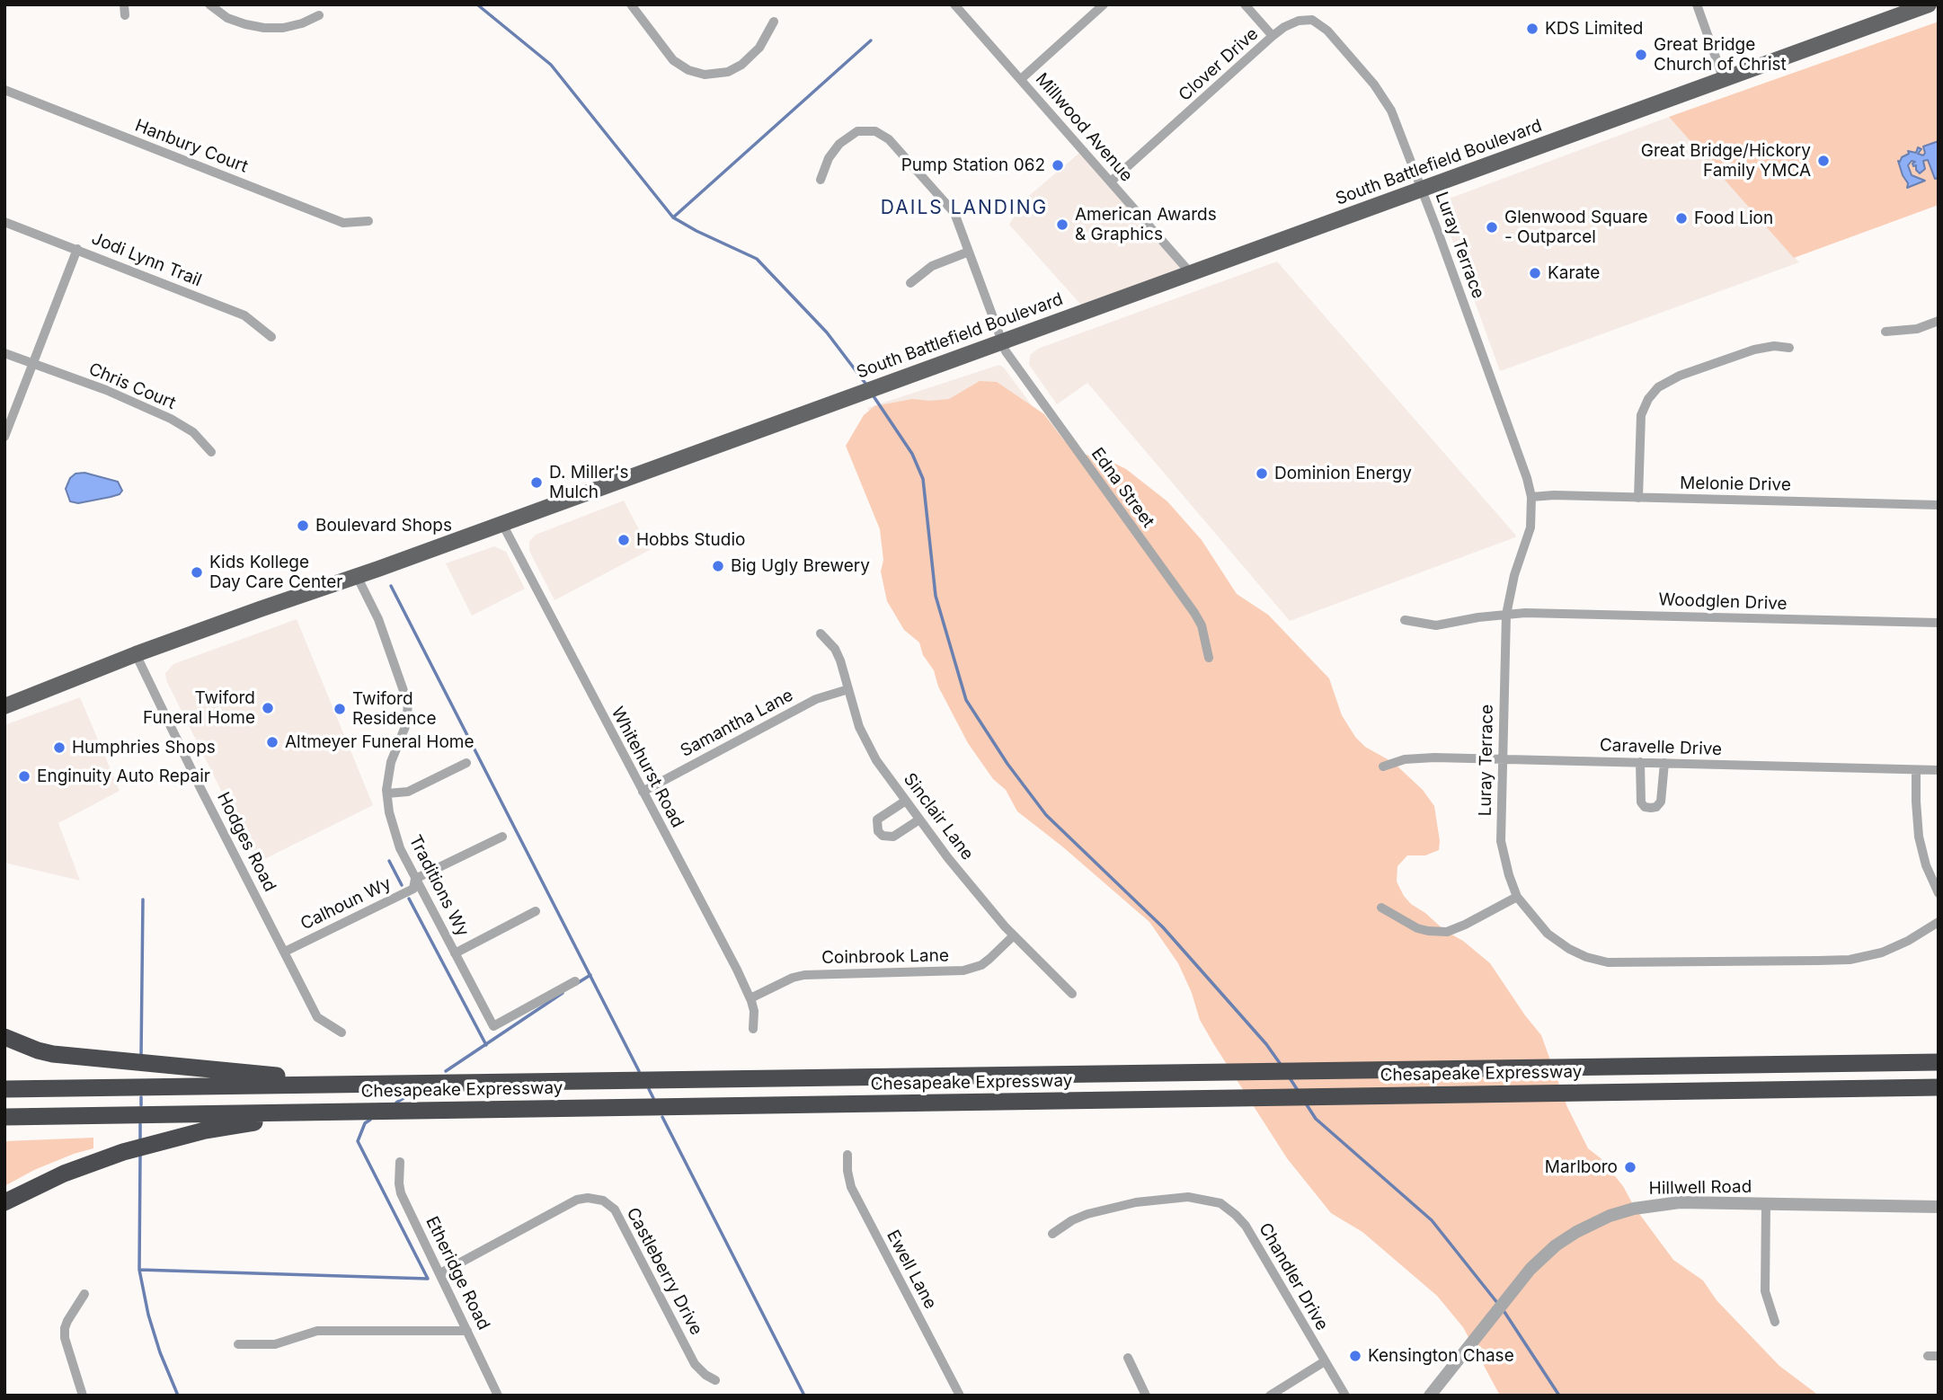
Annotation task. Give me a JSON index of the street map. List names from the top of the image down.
{
  "streets": {
    "highway": ["Chesapeake Expressway"],
    "main road": ["South Battlefield Boulevard"],
    "street": [
      "Clover Drive",
      "Millwood Avenue",
      "Hanbury Court",
      "Luray Terrace",
      "Jodi Lynn Trail",
      "Chris Court",
      "Melonie Drive",
      "Edna Street",
      "Woodglen Drive",
      "Samantha Lane",
      "Caravelle Drive",
      "Whitehurst Road",
      "Sinclair Lane",
      "Hodges Road",
      "Traditions Wy",
      "Calhoun Wy",
      "Coinbrook Lane",
      "Hillwell Road",
      "Ewell Lane",
      "Castleberry Drive",
      "Etheridge Road",
      "Chandler Drive"
    ]
  },
  "crossings": [
    ["Clover Drive", "Millwood Avenue"],
    ["Clover Drive", "South Battlefield Boulevard"],
    ["Clover Drive", "Luray Terrace"],
    ["Millwood Avenue", "South Battlefield Boulevard"],
    ["South Battlefield Boulevard", "Luray Terrace"],
    ["South Battlefield Boulevard", "Edna Street"],
    ["South Battlefield Boulevard", "Whitehurst Road"],
    ["South Battlefield Boulevard", "Hodges Road"],
    ["South Battlefield Boulevard", "Traditions Wy"],
    ["Luray Terrace", "Melonie Drive"],
    ["Luray Terrace", "Woodglen Drive"],
    ["Luray Terrace", "Caravelle Drive"],
    ["Samantha Lane", "Whitehurst Road"],
    ["Samantha Lane", "Sinclair Lane"],
    ["Whitehurst Road", "Coinbrook Lane"],
    ["Sinclair Lane", "Coinbrook Lane"],
    ["Hodges Road", "Calhoun Wy"],
    ["Traditions Wy", "Calhoun Wy"],
    ["Castleberry Drive", "Etheridge Road"]
  ],
  "districts": ["DAILS LANDING"],
  "places": [
    "KDS Limited",
    "Great Bridge Church of Christ",
    "Great Bridge/Hickory Family YMCA",
    "Pump Station 062",
    "Food Lion",
    "American Awards & Graphics",
    "Glenwood Square - Outparcel",
    "Karate",
    "Dominion Energy",
    "D. Miller's Mulch",
    "Boulevard Shops",
    "Hobbs Studio",
    "Big Ugly Brewery",
    "Kids Kollege Day Care Center",
    "Twiford Funeral Home",
    "Twiford Residence",
    "Altmeyer Funeral Home",
    "Humphries Shops",
    "Enginuity Auto Repair",
    "Marlboro",
    "Kensington Chase"
  ]
}
